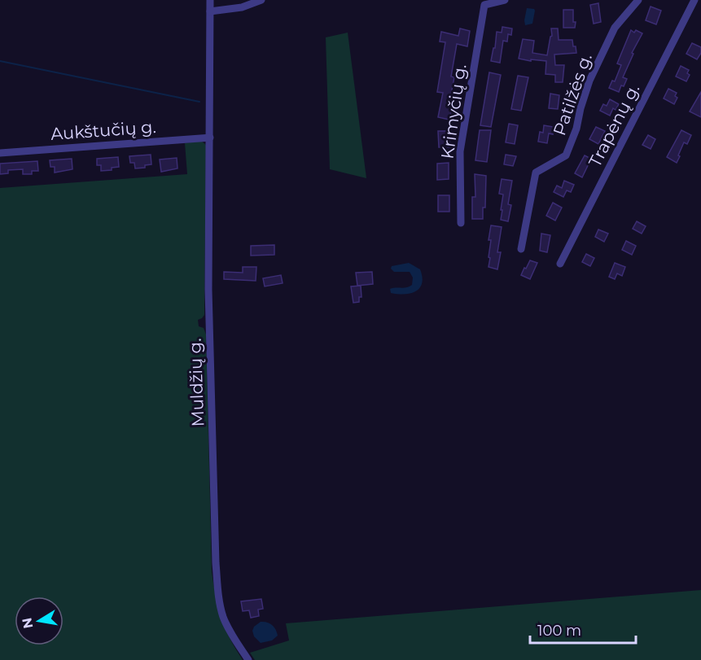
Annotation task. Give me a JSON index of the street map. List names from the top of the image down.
{
  "streets": {
    "street": [
      "Patilžės g.",
      "Krimyčių g.",
      "Trapėnų g.",
      "Aukštučių g.",
      "Muldžių g."
    ]
  },
  "crossings": [
    ["Aukštučių g.", "Muldžių g."]
  ],
  "scale_bar": "100 m",
  "north": "left"
}
